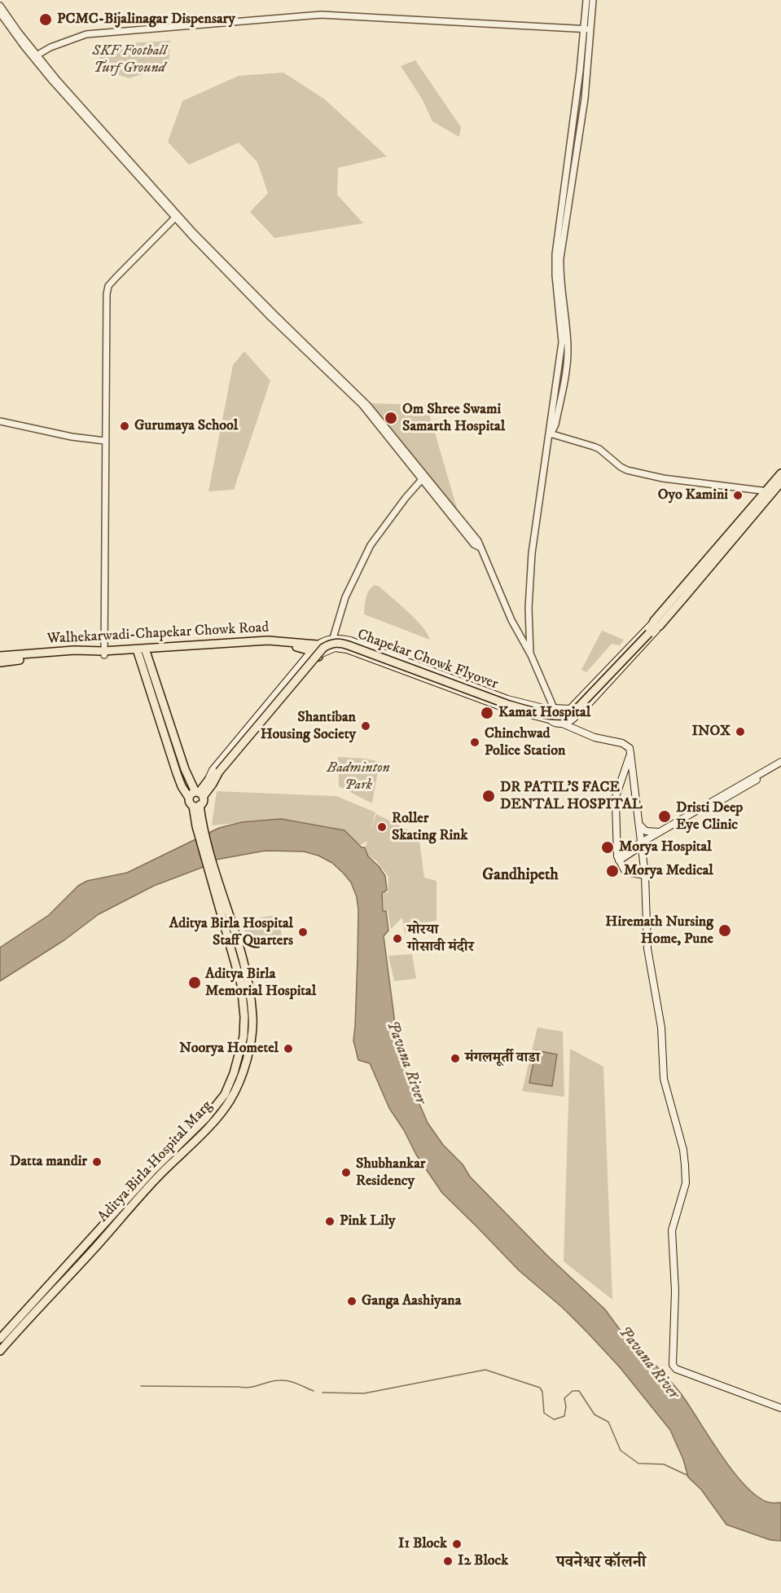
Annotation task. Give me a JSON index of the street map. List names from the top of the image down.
{
  "streets": {
    "main road": ["Walhekarwadi-Chapekar Chowk Road", "Chapekar Chowk Flyover", "Aditya Birla Hospital Marg"]
  },
  "districts": ["Gandhipeth", "पवनेश्वर कॉलनी"],
  "water": ["Pavana River"],
  "parks": ["SKF Football Turf Ground", "Badminton Park"],
  "places": [
    "PCMC-Bijalinagar Dispensary",
    "Om Shree Swami Samarth Hospital",
    "Gurumaya School",
    "Oyo Kamini",
    "Kamat Hospital",
    "Shantiban Housing Society",
    "INOX",
    "Chinchwad Police Station",
    "DR PATIL'S FACE DENTAL HOSPITAL",
    "Dristi Deep Eye Clinic",
    "Roller Skating Rink",
    "Morya Hospital",
    "Morya Medical",
    "Hiremath Nursing Home, Pune",
    "Aditya Birla Hospital Staff Quarters",
    "मोरया गोसावी मंदीर",
    "Aditya Birla Memorial Hospital",
    "Noorya Hometel",
    "मंगलमूर्ती वाडा",
    "Datta mandir",
    "Shubhankar Residency",
    "Pink Lily",
    "Ganga Aashiyana",
    "I1 Block",
    "I2 Block"
  ]
}
